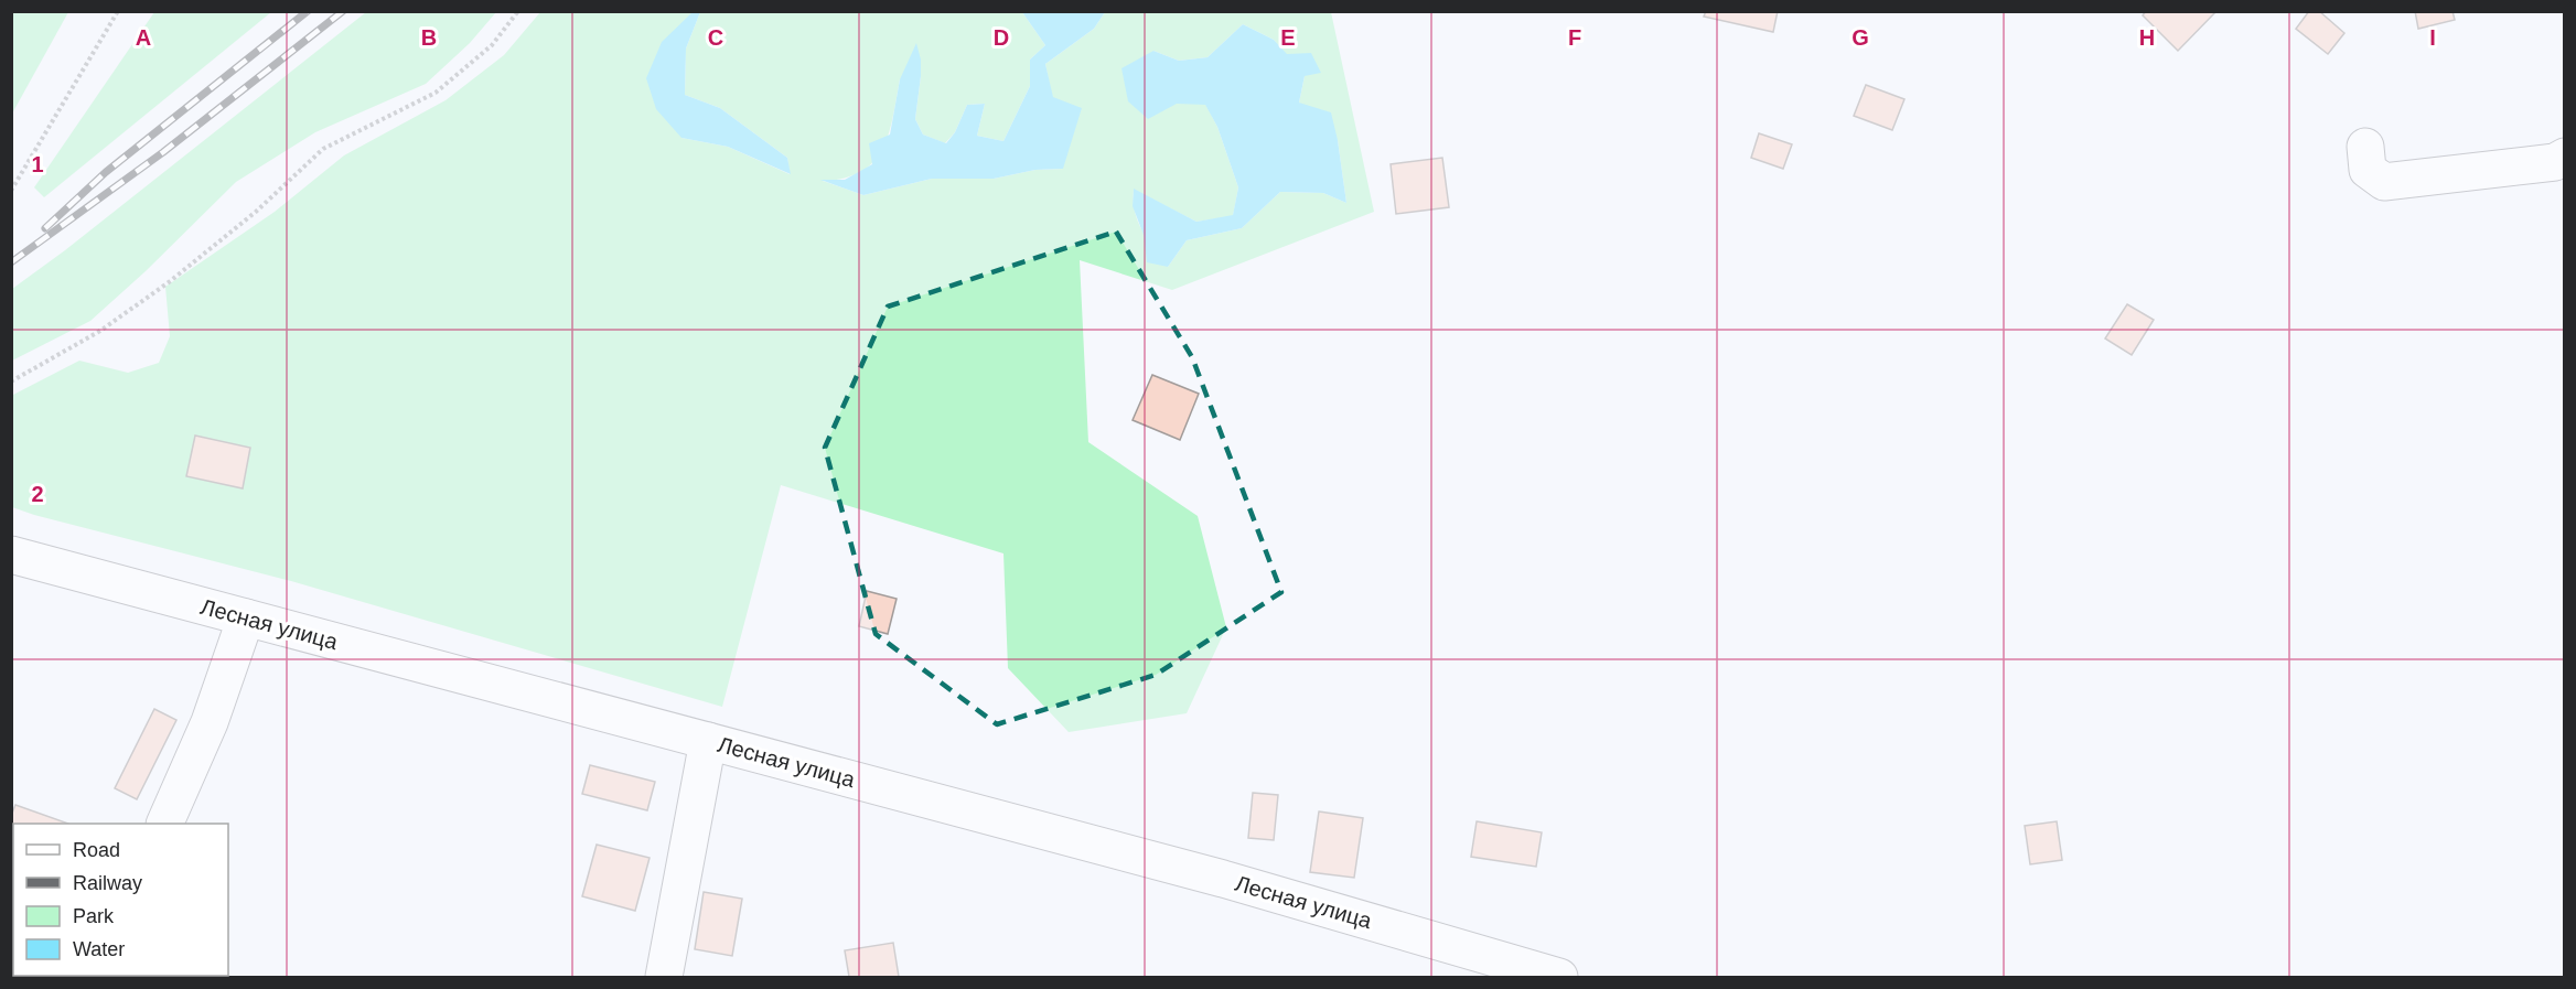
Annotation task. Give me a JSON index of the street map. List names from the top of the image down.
{
  "streets": {
    "street": ["Лесная улица"]
  },
  "legend": [
    "Road",
    "Railway",
    "Park",
    "Water"
  ],
  "grid": {
    "columns": [
      "A",
      "B",
      "C",
      "D",
      "E",
      "F",
      "G",
      "H",
      "I"
    ],
    "rows": ["1", "2"]
  }
}
